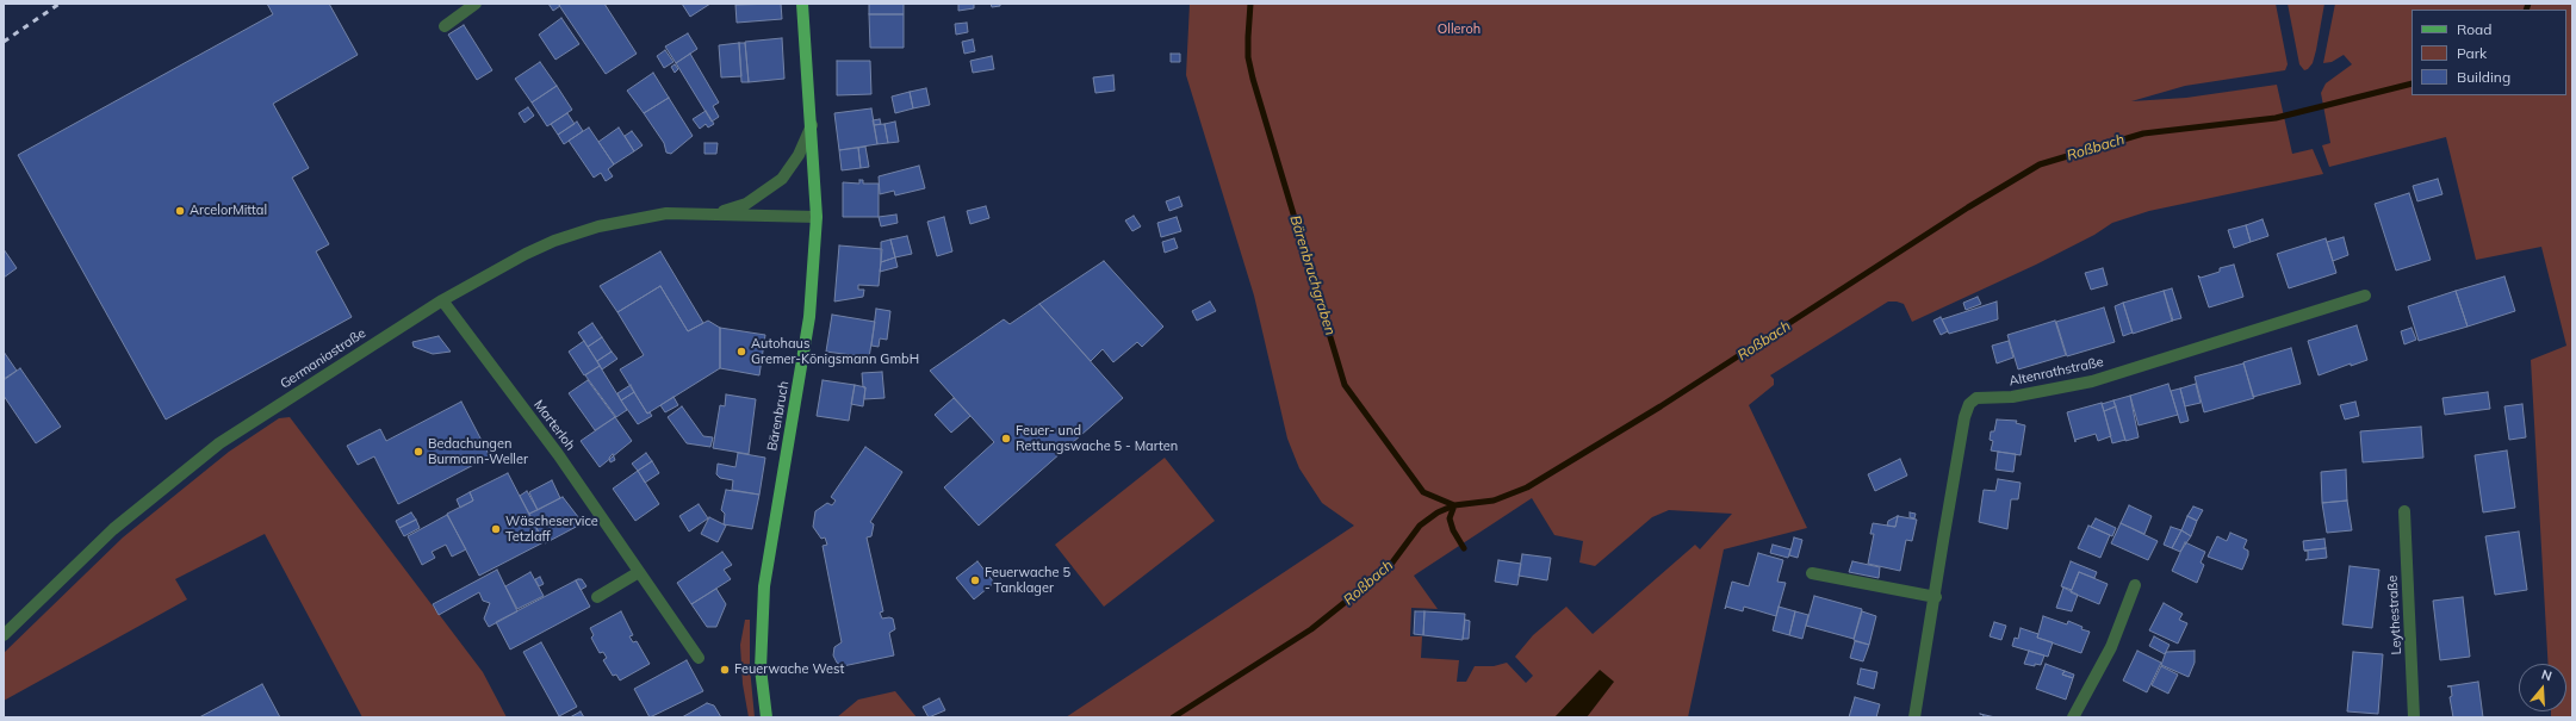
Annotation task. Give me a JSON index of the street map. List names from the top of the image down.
{
  "streets": {
    "main road": ["Bärenbruch"],
    "street": [
      "Germaniastraße",
      "Altenrathstraße",
      "Marterloh",
      "Leythestraße"
    ]
  },
  "crossings": [
    ["Germaniastraße", "Bärenbruch"],
    ["Germaniastraße", "Marterloh"]
  ],
  "water": ["Roßbach", "Bärenbruchgraben"],
  "parks": ["Olleroh"],
  "places": [
    "ArcelorMittal",
    "Autohaus Gremer-Königsmann GmbH",
    "Feuer- und Rettungswache 5 - Marten",
    "Bedachungen Burmann-Weller",
    "Wäscheservice Tetzlaff",
    "Feuerwache 5 - Tanklager",
    "Feuerwache West"
  ],
  "legend": ["Road", "Park", "Building"],
  "north": "top"
}
